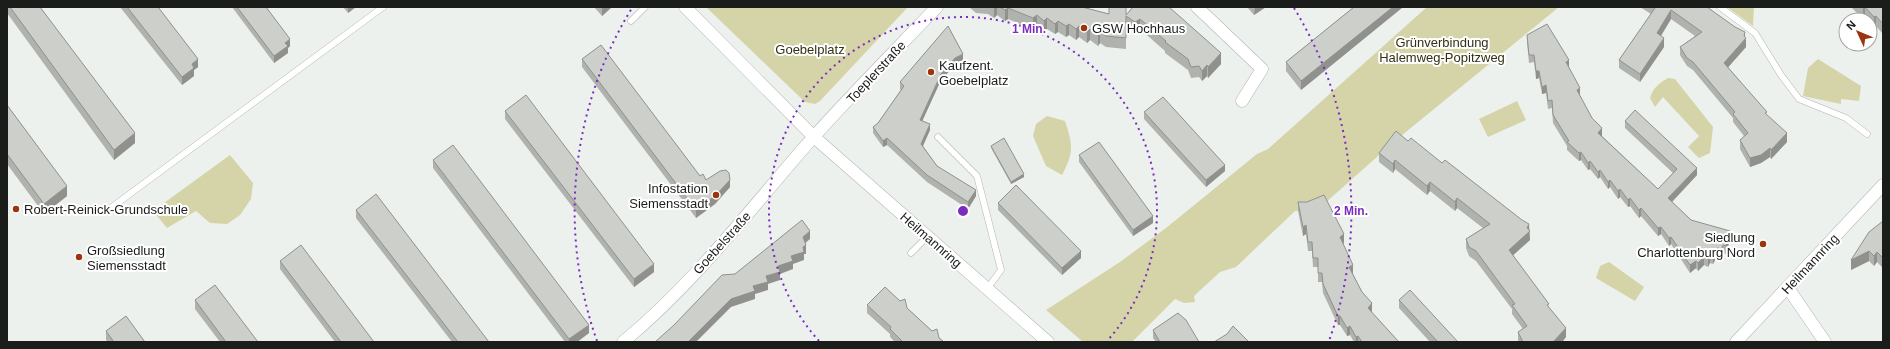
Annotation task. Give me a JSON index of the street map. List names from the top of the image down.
{
  "streets": {
    "street": ["Toeplerstraße", "Heilmannring", "Goebelstraße"]
  },
  "crossings": [
    ["Toeplerstraße", "Heilmannring"],
    ["Toeplerstraße", "Goebelstraße"],
    ["Heilmannring", "Goebelstraße"]
  ],
  "parks": ["Grünverbindung Halemweg-Popitzweg", "Goebelplatz"],
  "places": [
    "GSW Hochhaus",
    "Kaufzent. Goebelplatz",
    "Infostation Siemensstadt",
    "Robert-Reinick-Grundschule",
    "Siedlung Charlottenburg Nord",
    "Großsiedlung Siemensstadt"
  ],
  "north": "top left",
  "rings": ["1 Min.", "2 Min."]
}
